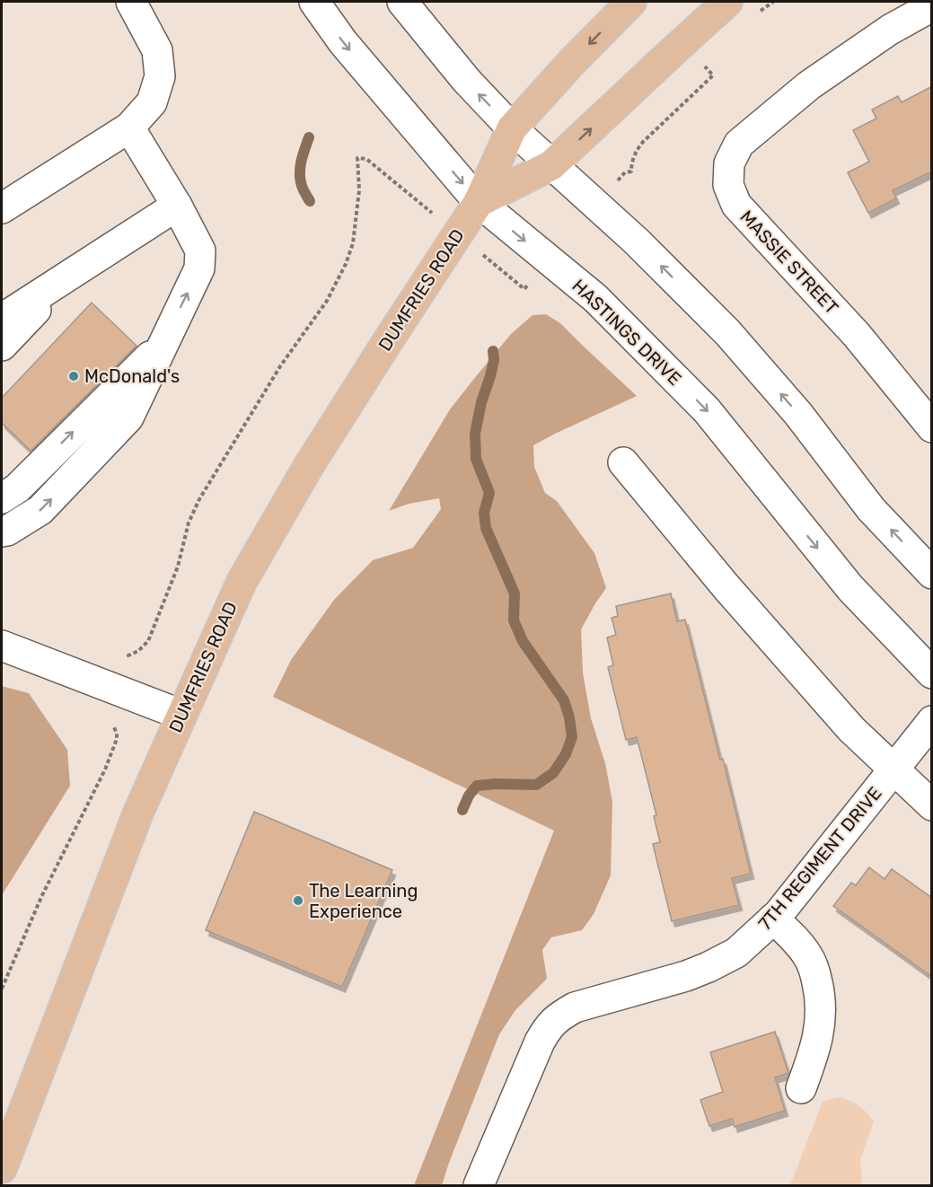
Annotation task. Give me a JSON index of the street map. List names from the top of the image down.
{
  "streets": {
    "main road": ["DUMFRIES ROAD"],
    "street": ["MASSIE STREET", "HASTINGS DRIVE", "7TH REGIMENT DRIVE"]
  },
  "crossings": [
    ["DUMFRIES ROAD", "HASTINGS DRIVE"]
  ],
  "places": ["McDonald's", "The Learning Experience"]
}
